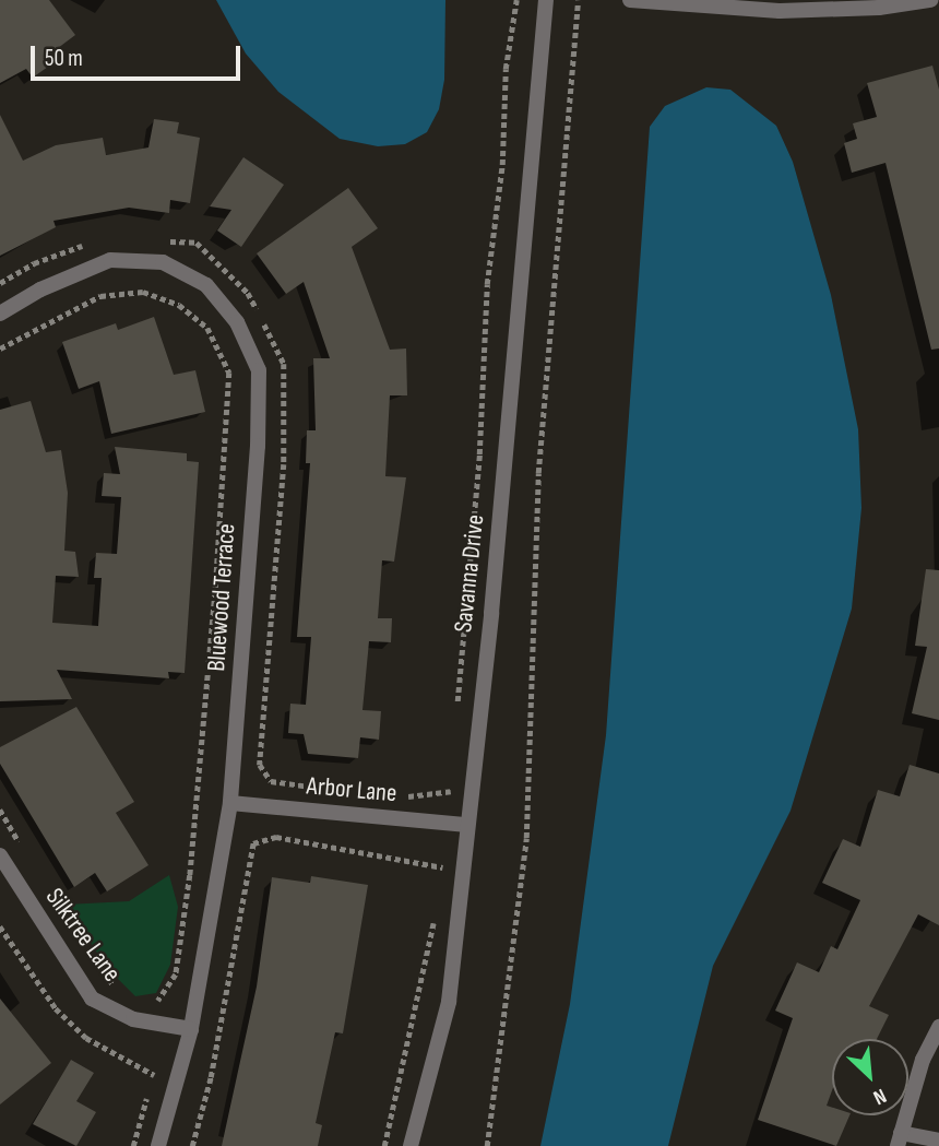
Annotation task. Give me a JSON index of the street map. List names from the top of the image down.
{
  "streets": {
    "street": [
      "Savanna Drive",
      "Bluewood Terrace",
      "Arbor Lane",
      "Silktree Lane"
    ]
  },
  "crossings": [
    ["Savanna Drive", "Arbor Lane"],
    ["Bluewood Terrace", "Arbor Lane"],
    ["Bluewood Terrace", "Silktree Lane"]
  ],
  "scale_bar": "50 m",
  "north": "bottom right"
}
